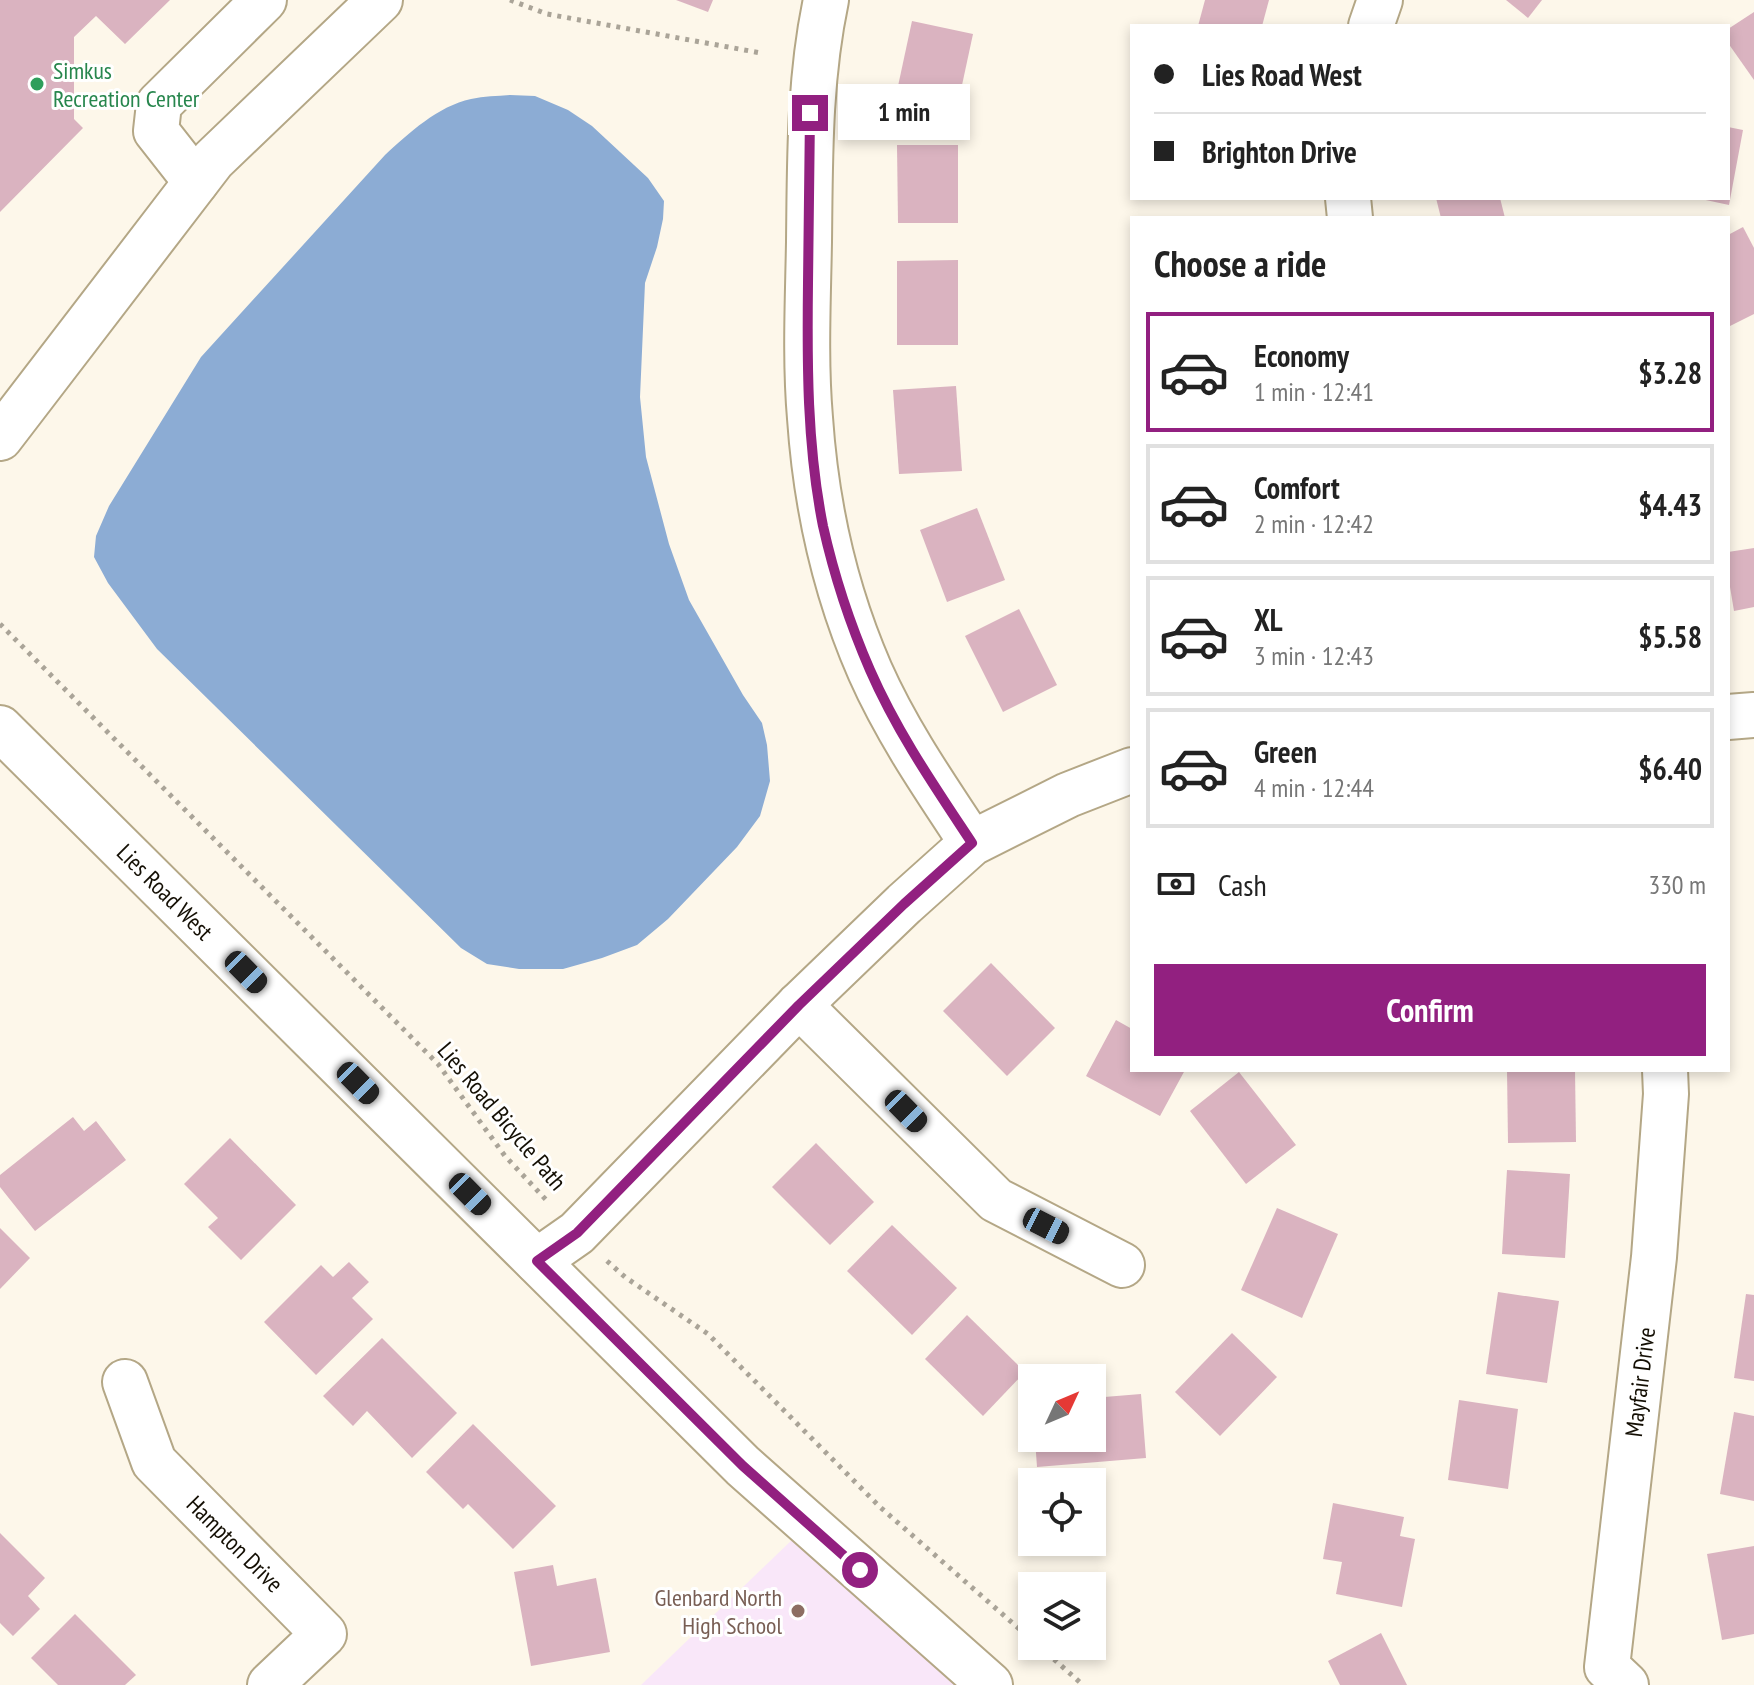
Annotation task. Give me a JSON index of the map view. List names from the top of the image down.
{
  "streets": {
    "street": ["Lies Road West", "Mayfair Drive", "Hampton Drive"],
    "path": ["Lies Road Bicycle Path"]
  },
  "places": ["Simkus Recreation Center", "Glenbard North High School"],
  "north": "top right",
  "page": {
    "banner": ["Lies Road West", "Brighton Drive"],
    "bubble": "1 min",
    "heading": "Choose a ride",
    "list": [
      {
        "name": "Economy",
        "note": "1 min · 12:41",
        "value": "$3.28"
      },
      {
        "name": "Comfort",
        "note": "2 min · 12:42",
        "value": "$4.43"
      },
      {
        "name": "XL",
        "note": "3 min · 12:43",
        "value": "$5.58"
      },
      {
        "name": "Green",
        "note": "4 min · 12:44",
        "value": "$6.40"
      }
    ],
    "pay": ["Cash", "330 m"],
    "buttons": "Confirm"
  }
}
